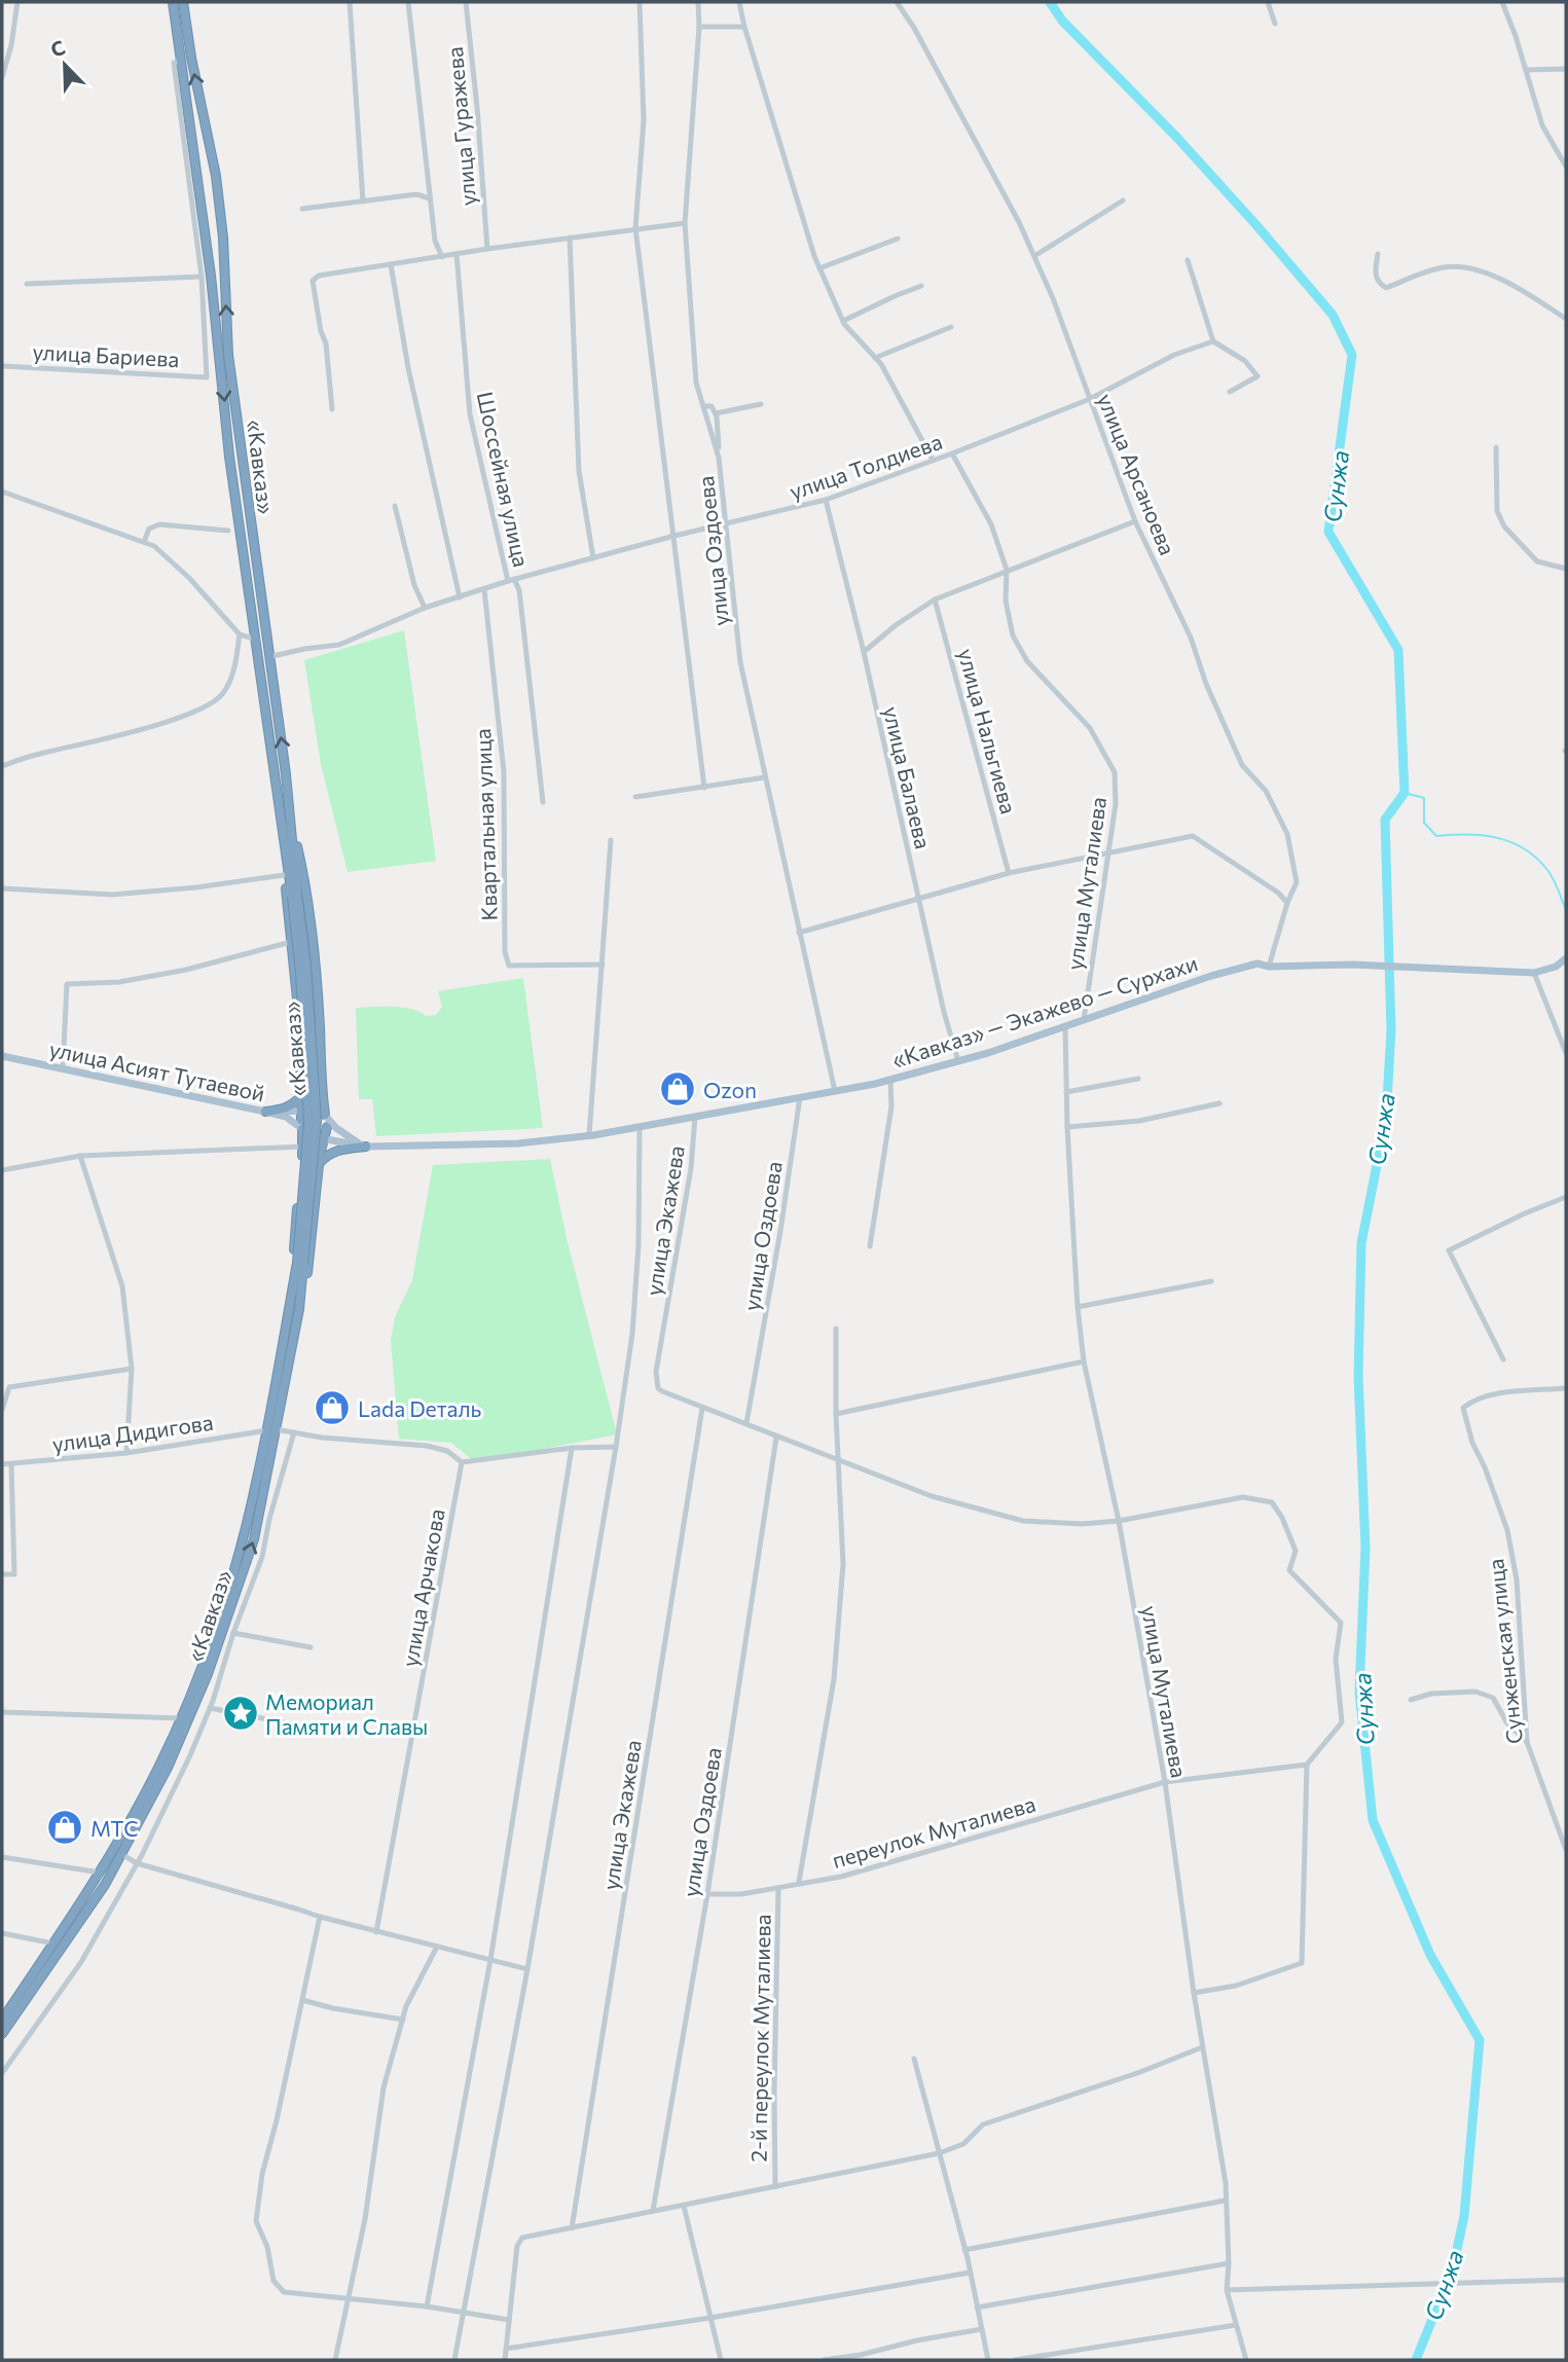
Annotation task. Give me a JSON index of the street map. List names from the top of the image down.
{
  "streets": {
    "highway": ["«Кавказ»"],
    "main road": ["«Кавказ» — Экажево — Сурхахи", "улица Асият Тутаевой"],
    "street": [
      "улица Гуражева",
      "улица Бариева",
      "улица Толдиева",
      "улица Арсаноева",
      "Шоссейная улица",
      "улица Оздоева",
      "улица Нальгиева",
      "улица Балаева",
      "Квартальная улица",
      "улица Муталиева",
      "улица Экажева",
      "улица Дидигова",
      "улица Арчакова",
      "Сунженская улица",
      "переулок Муталиева",
      "2-й переулок Муталиева"
    ]
  },
  "crossings": [
    ["улица Толдиева", "«Кавказ»"],
    ["улица Толдиева", "улица Арсаноева"],
    ["улица Толдиева", "Шоссейная улица"],
    ["улица Толдиева", "улица Оздоева"],
    ["улица Толдиева", "улица Балаева"],
    ["улица Толдиева", "Квартальная улица"],
    ["улица Толдиева", "улица Муталиева"],
    ["«Кавказ»", "«Кавказ» — Экажево — Сурхахи"],
    ["«Кавказ»", "улица Асият Тутаевой"],
    ["«Кавказ»", "улица Дидигова"],
    ["улица Арсаноева", "«Кавказ» — Экажево — Сурхахи"],
    ["улица Оздоева", "«Кавказ» — Экажево — Сурхахи"],
    ["улица Оздоева", "переулок Муталиева"],
    ["улица Балаева", "«Кавказ» — Экажево — Сурхахи"],
    ["улица Муталиева", "«Кавказ» — Экажево — Сурхахи"],
    ["улица Муталиева", "переулок Муталиева"],
    ["«Кавказ» — Экажево — Сурхахи", "улица Асият Тутаевой"],
    ["«Кавказ» — Экажево — Сурхахи", "улица Экажева"],
    ["улица Дидигова", "улица Арчакова"],
    ["переулок Муталиева", "2-й переулок Муталиева"]
  ],
  "water": ["Сунжа"],
  "places": {
    "shop": ["Ozon", "Lada Dеталь", "МТС"],
    "place": ["Мемориал Памяти и Славы"]
  },
  "north": "top left"
}
